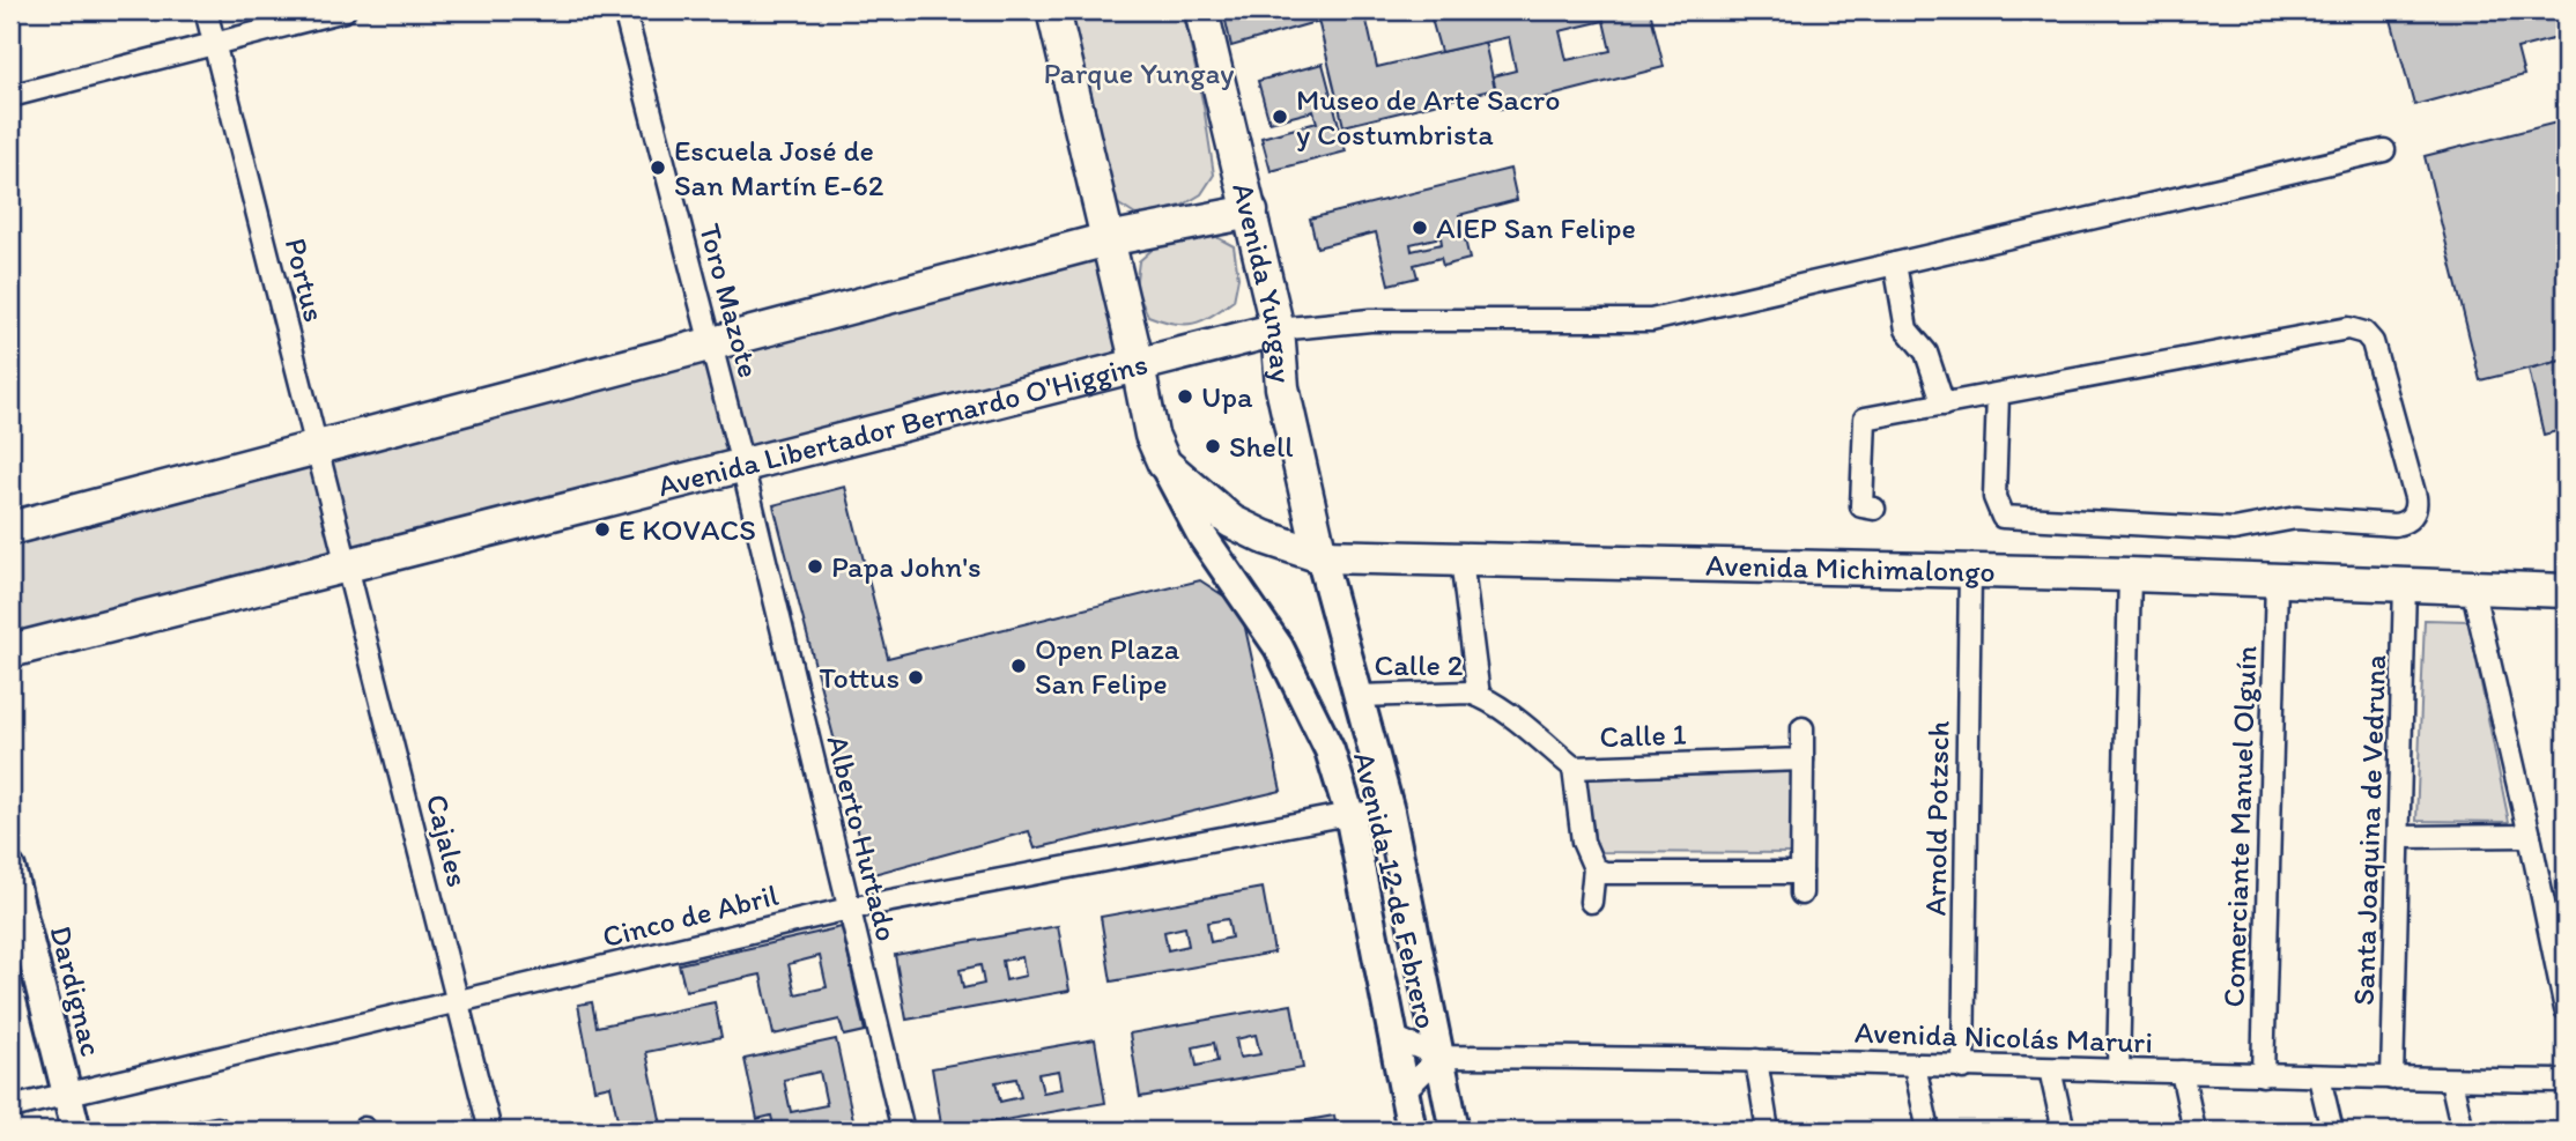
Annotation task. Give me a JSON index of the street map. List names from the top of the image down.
{
  "streets": {
    "main road": ["Avenida Yungay", "Avenida Libertador Bernardo O'Higgins", "Avenida Michimalongo"],
    "street": [
      "Portus",
      "Toro Mazote",
      "Calle 2",
      "Calle 1",
      "Arnold Potzsch",
      "Comerciante Manuel Olguín",
      "Santa Joaquina de Vedruna",
      "Alberto Hurtado",
      "Cajales",
      "Avenida 12 de Febrero",
      "Cinco de Abril",
      "Dardignac",
      "Avenida Nicolás Maruri"
    ]
  },
  "crossings": [
    ["Portus", "Avenida Libertador Bernardo O'Higgins"],
    ["Portus", "Cajales"],
    ["Avenida Yungay", "Avenida Libertador Bernardo O'Higgins"],
    ["Avenida Yungay", "Avenida Michimalongo"],
    ["Avenida Yungay", "Avenida 12 de Febrero"],
    ["Toro Mazote", "Avenida Libertador Bernardo O'Higgins"],
    ["Toro Mazote", "Alberto Hurtado"],
    ["Avenida Libertador Bernardo O'Higgins", "Alberto Hurtado"],
    ["Avenida Libertador Bernardo O'Higgins", "Cajales"],
    ["Avenida Michimalongo", "Arnold Potzsch"],
    ["Avenida Michimalongo", "Comerciante Manuel Olguín"],
    ["Avenida Michimalongo", "Santa Joaquina de Vedruna"],
    ["Avenida Michimalongo", "Avenida 12 de Febrero"],
    ["Calle 2", "Calle 1"],
    ["Calle 2", "Avenida 12 de Febrero"],
    ["Arnold Potzsch", "Avenida Nicolás Maruri"],
    ["Comerciante Manuel Olguín", "Avenida Nicolás Maruri"],
    ["Santa Joaquina de Vedruna", "Avenida Nicolás Maruri"],
    ["Alberto Hurtado", "Cinco de Abril"],
    ["Cajales", "Cinco de Abril"],
    ["Avenida 12 de Febrero", "Cinco de Abril"],
    ["Avenida 12 de Febrero", "Avenida Nicolás Maruri"],
    ["Cinco de Abril", "Dardignac"]
  ],
  "parks": ["Parque Yungay"],
  "places": [
    "Museo de Arte Sacro y Costumbrista",
    "Escuela José de San Martín E-62",
    "AIEP San Felipe",
    "Upa",
    "Shell",
    "E KOVACS",
    "Papa John's",
    "Open Plaza San Felipe",
    "Tottus"
  ]
}
